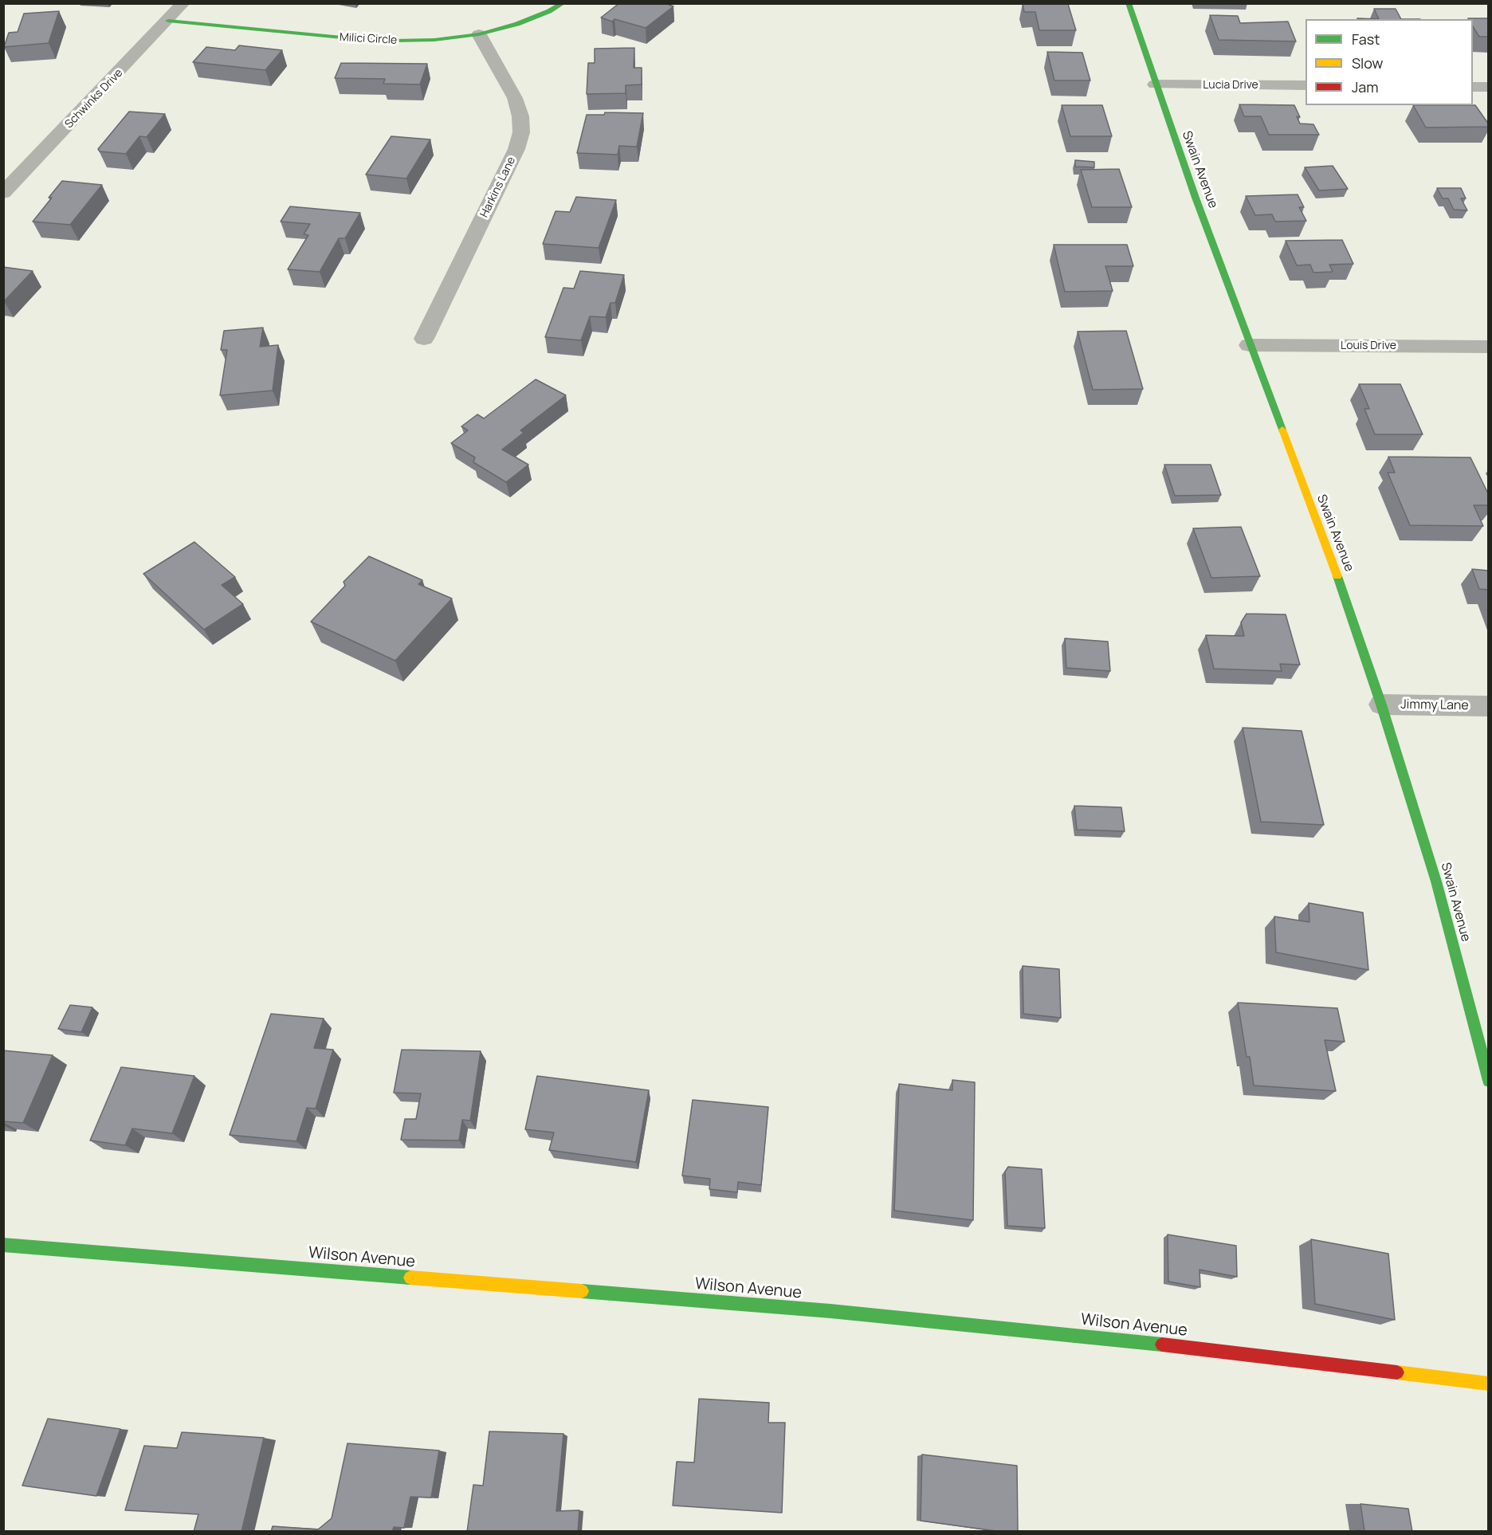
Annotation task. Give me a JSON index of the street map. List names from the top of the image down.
{
  "streets": {
    "street": [
      "Milici Circle",
      "Lucia Drive",
      "Schwinks Drive",
      "Swain Avenue",
      "Harkins Lane",
      "Louis Drive",
      "Jimmy Lane",
      "Wilson Avenue"
    ]
  },
  "crossings": [
    ["Milici Circle", "Schwinks Drive"],
    ["Milici Circle", "Harkins Lane"],
    ["Lucia Drive", "Swain Avenue"],
    ["Swain Avenue", "Louis Drive"],
    ["Swain Avenue", "Jimmy Lane"]
  ],
  "legend": ["Fast", "Slow", "Jam"]
}
